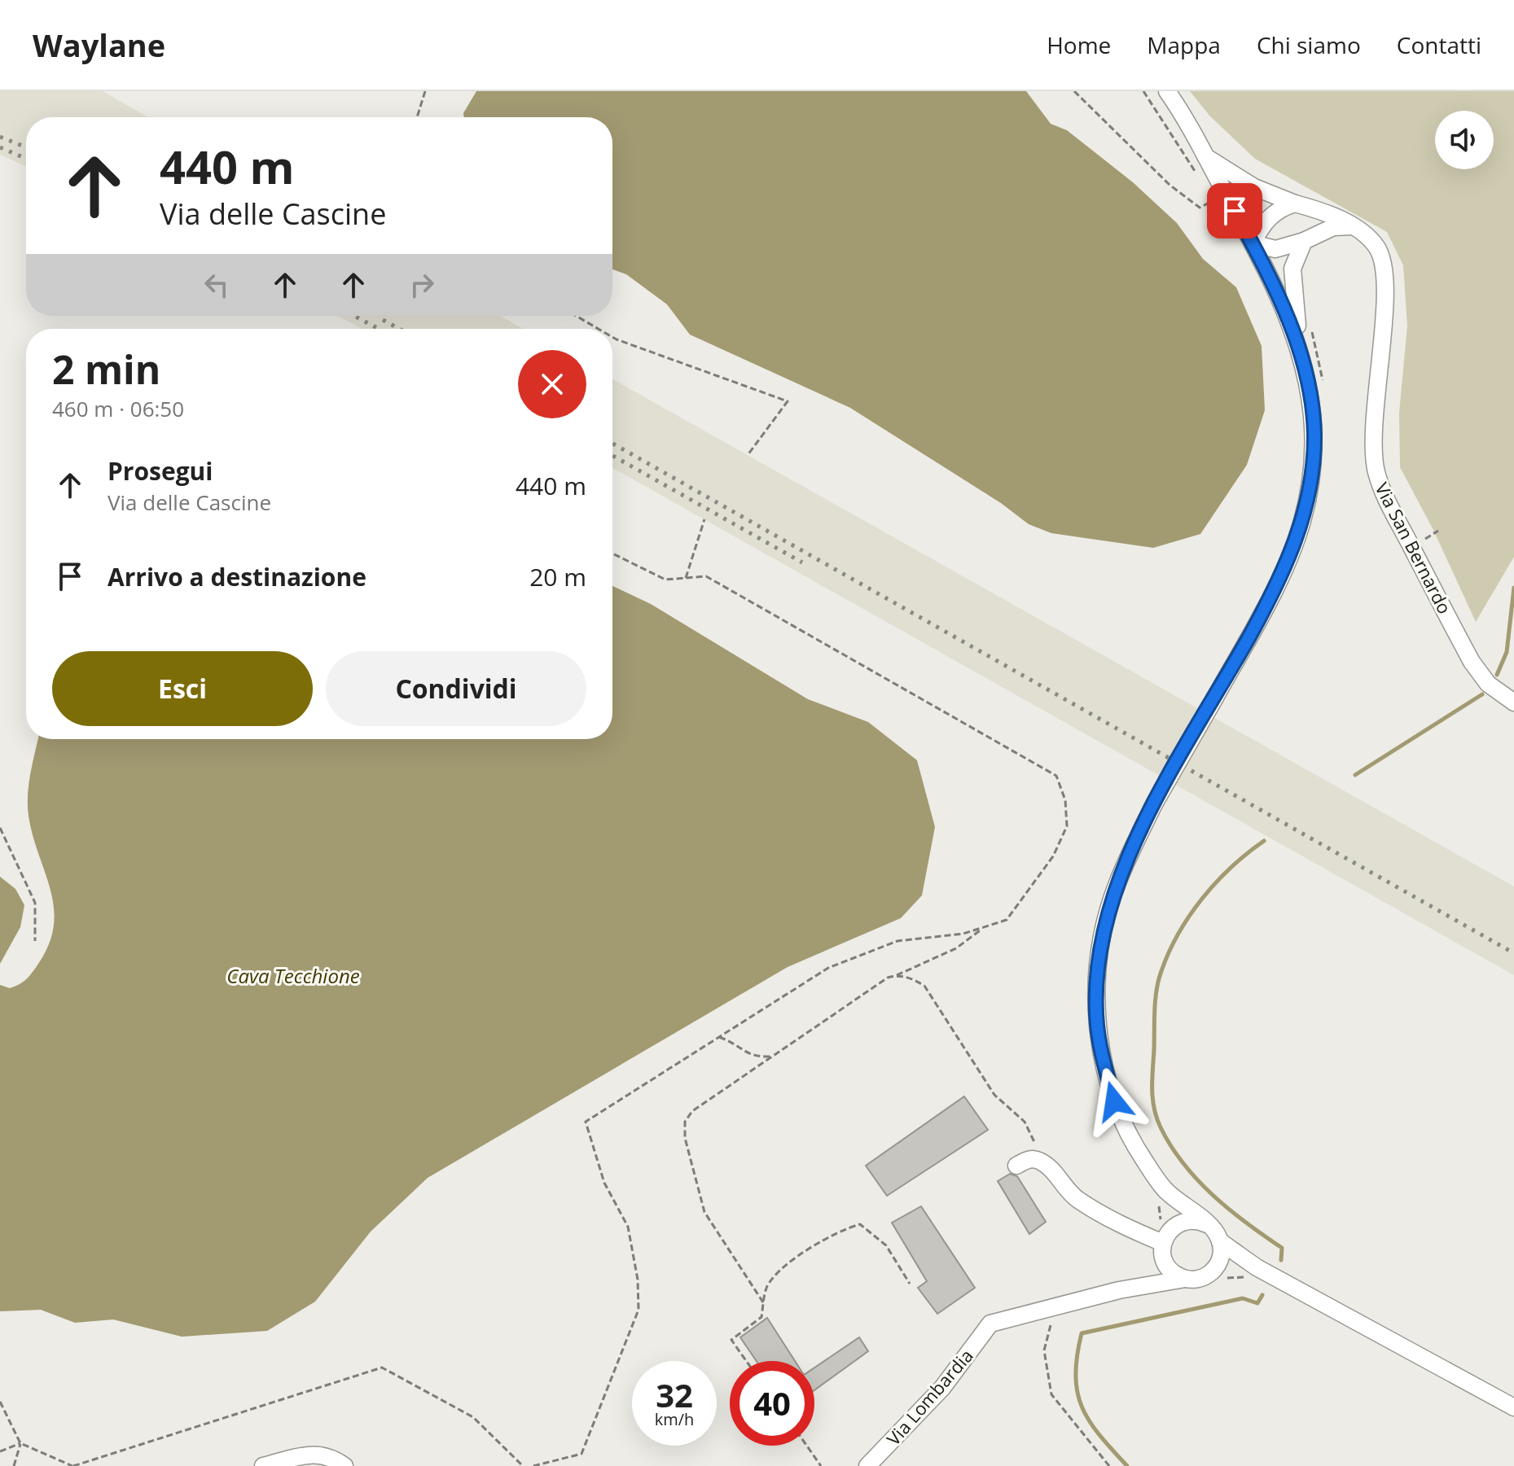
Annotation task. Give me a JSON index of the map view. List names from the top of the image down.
{
  "streets": {
    "street": ["Via San Bernardo", "Via Lombardia"]
  },
  "water": ["Cava Tecchione"],
  "page": {
    "header": "Waylane",
    "nav": [
      "Home",
      "Mappa",
      "Chi siamo",
      "Contatti"
    ],
    "turn": ["440 m", "Via delle Cascine"],
    "heading": ["2 min", "460 m · 06:50"],
    "list": [
      {
        "name": "Prosegui",
        "note": "Via delle Cascine",
        "value": "440 m"
      },
      {
        "name": "Arrivo a destinazione",
        "value": "20 m"
      }
    ],
    "buttons": ["Esci", "Condividi"],
    "speed": "32 km/h",
    "limit": "40"
  }
}
